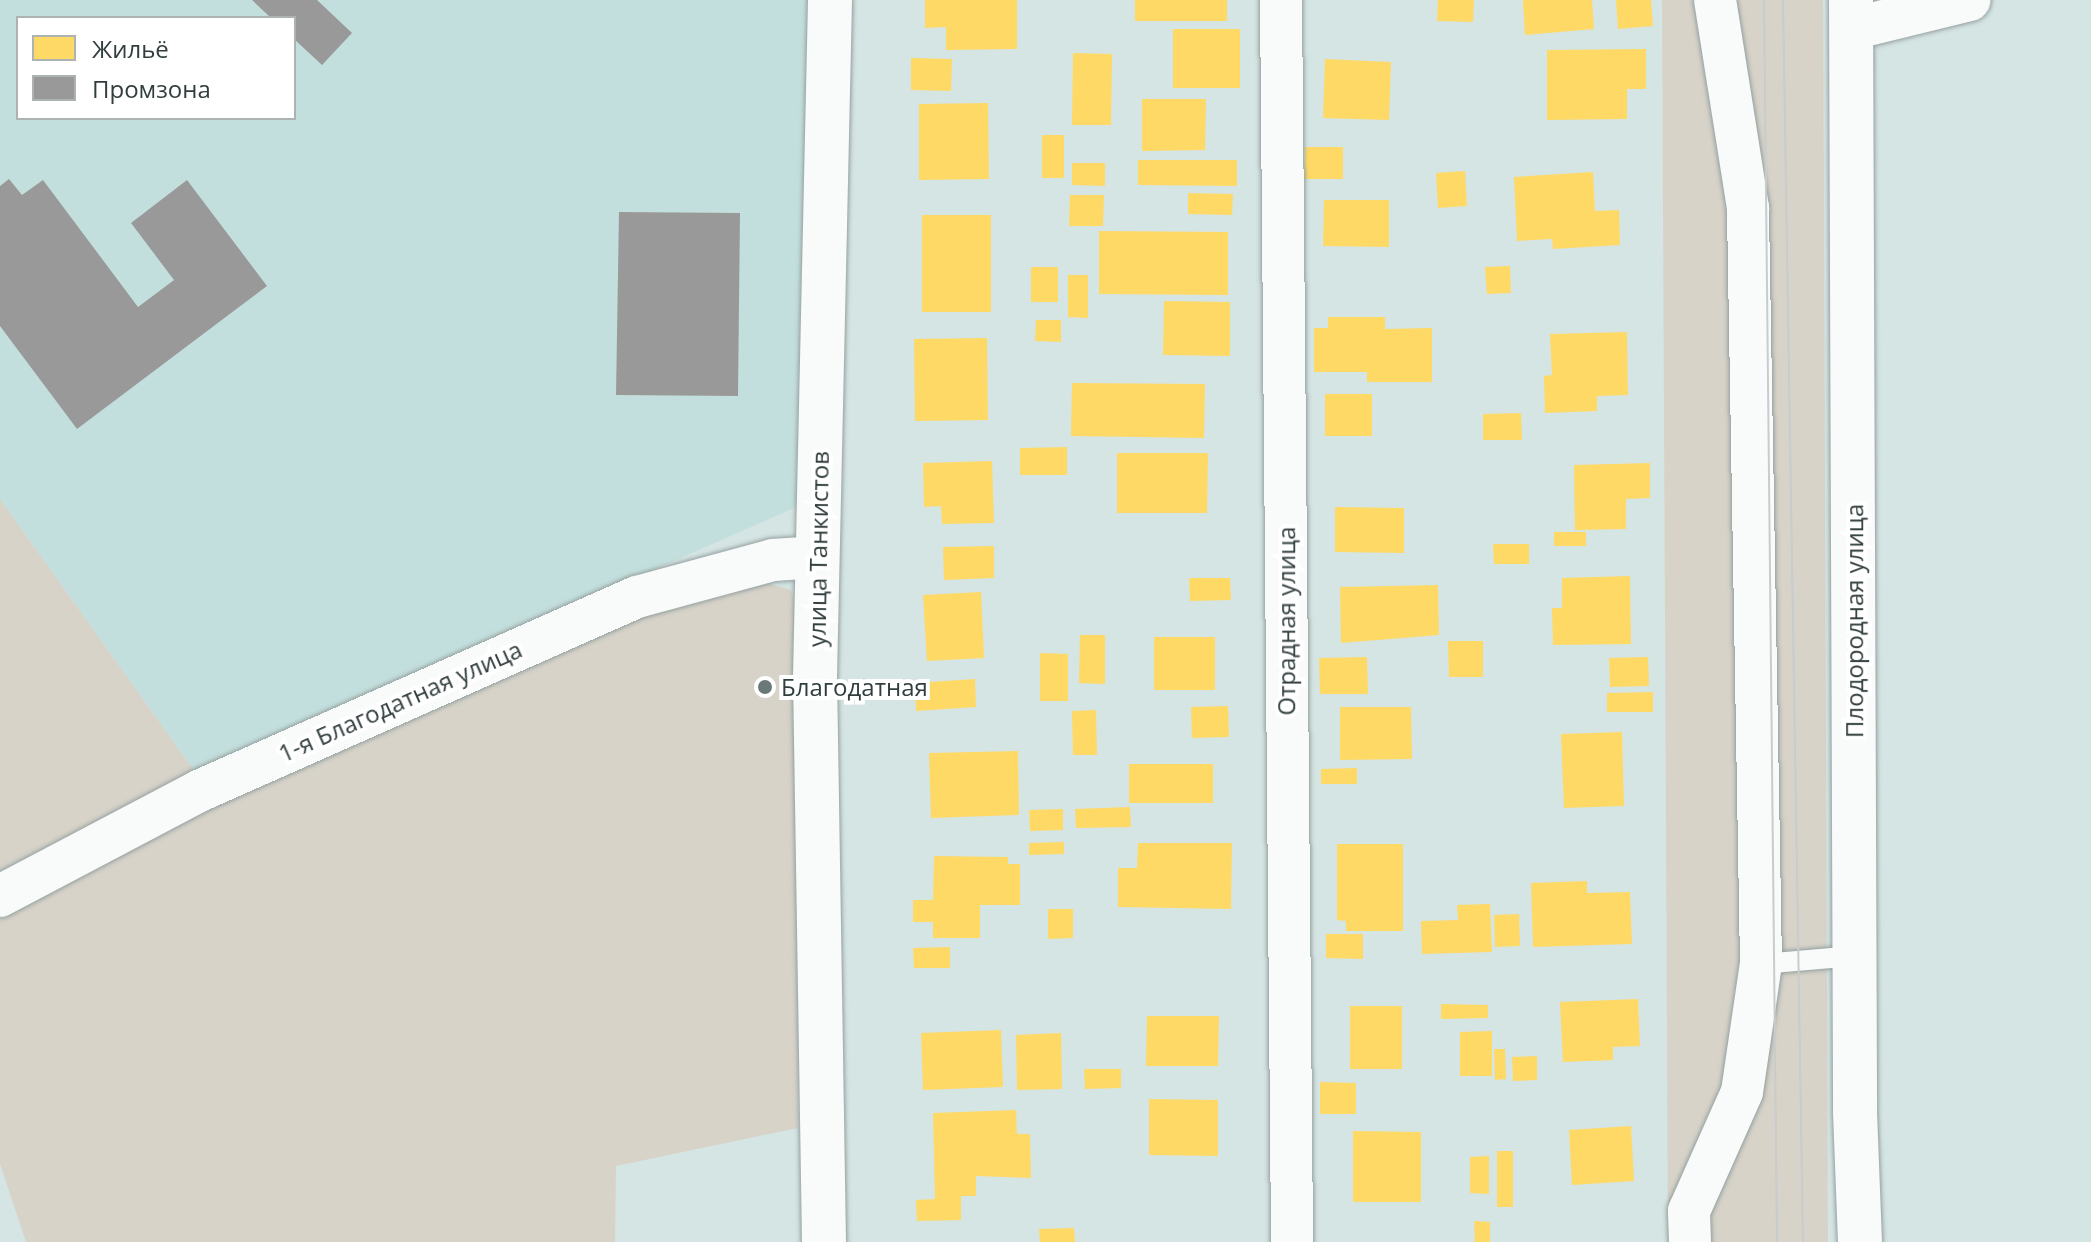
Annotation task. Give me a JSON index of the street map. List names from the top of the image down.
{
  "streets": {
    "main road": ["улица Танкистов", "Плодородная улица"],
    "street": ["Отрадная улица", "1-я Благодатная улица"]
  },
  "crossings": [
    ["улица Танкистов", "1-я Благодатная улица"]
  ],
  "places": ["Благодатная"],
  "legend": ["Жильё", "Промзона"]
}
